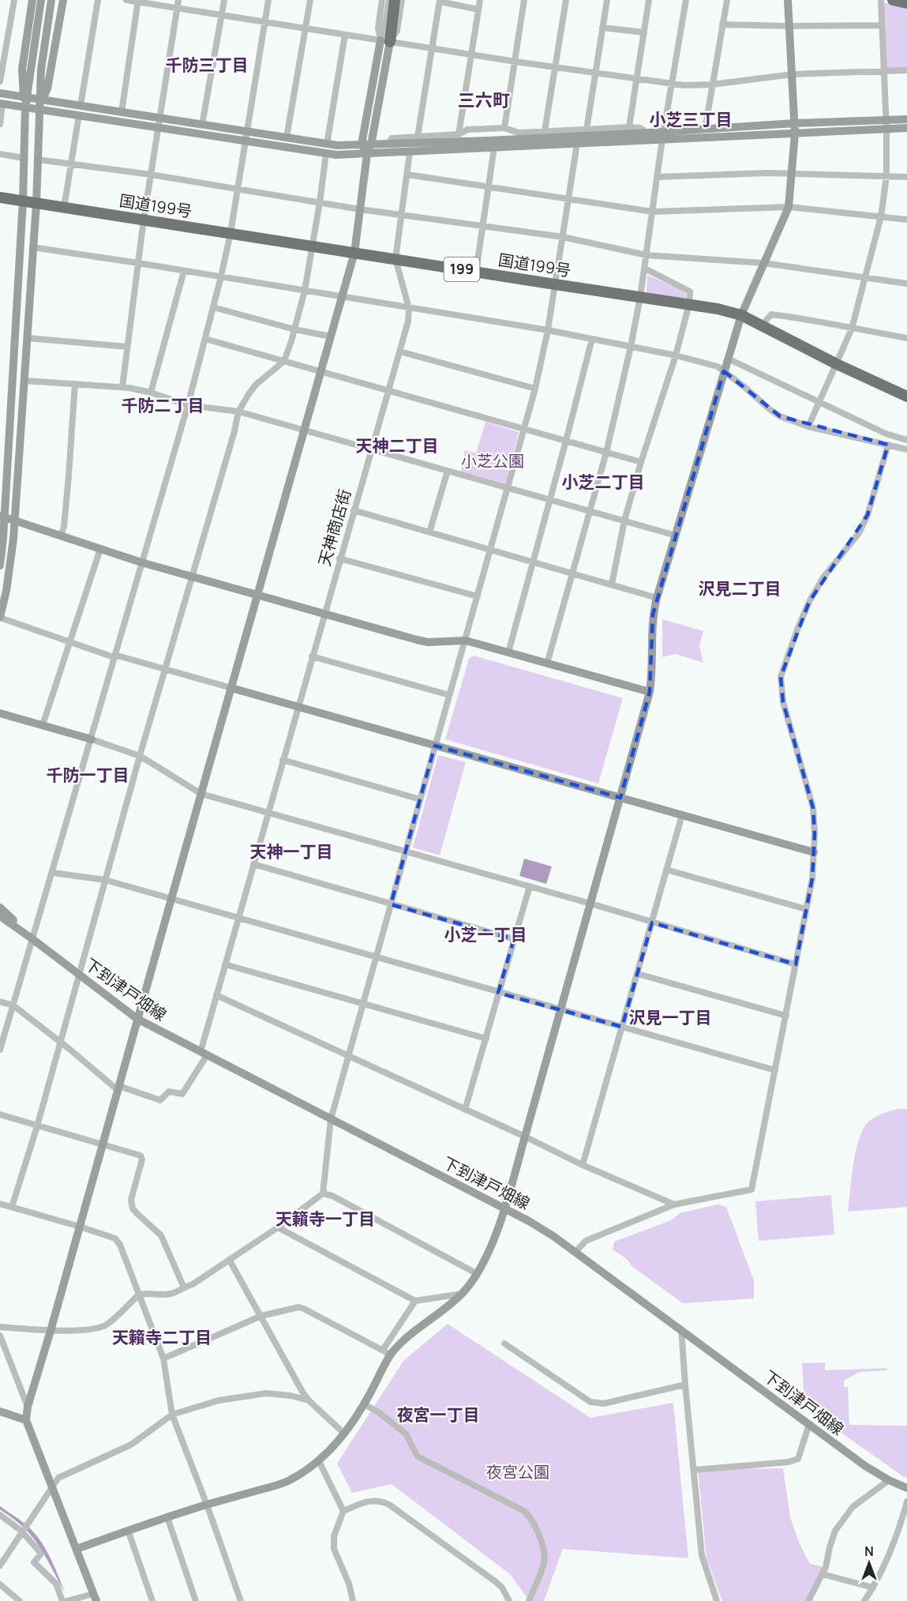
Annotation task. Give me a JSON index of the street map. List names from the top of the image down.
{
  "streets": {
    "highway": ["国道199号", "199"],
    "street": ["天神商店街", "下到津戸畑線"]
  },
  "crossings": [
    ["天神商店街", "下到津戸畑線"]
  ],
  "districts": [
    "千防三丁目",
    "三六町",
    "小芝三丁目",
    "千防二丁目",
    "天神二丁目",
    "小芝二丁目",
    "沢見二丁目",
    "千防一丁目",
    "天神一丁目",
    "小芝一丁目",
    "沢見一丁目",
    "天籟寺一丁目",
    "天籟寺二丁目",
    "夜宮一丁目"
  ],
  "parks": ["小芝公園", "夜宮公園"],
  "north": "top"
}
